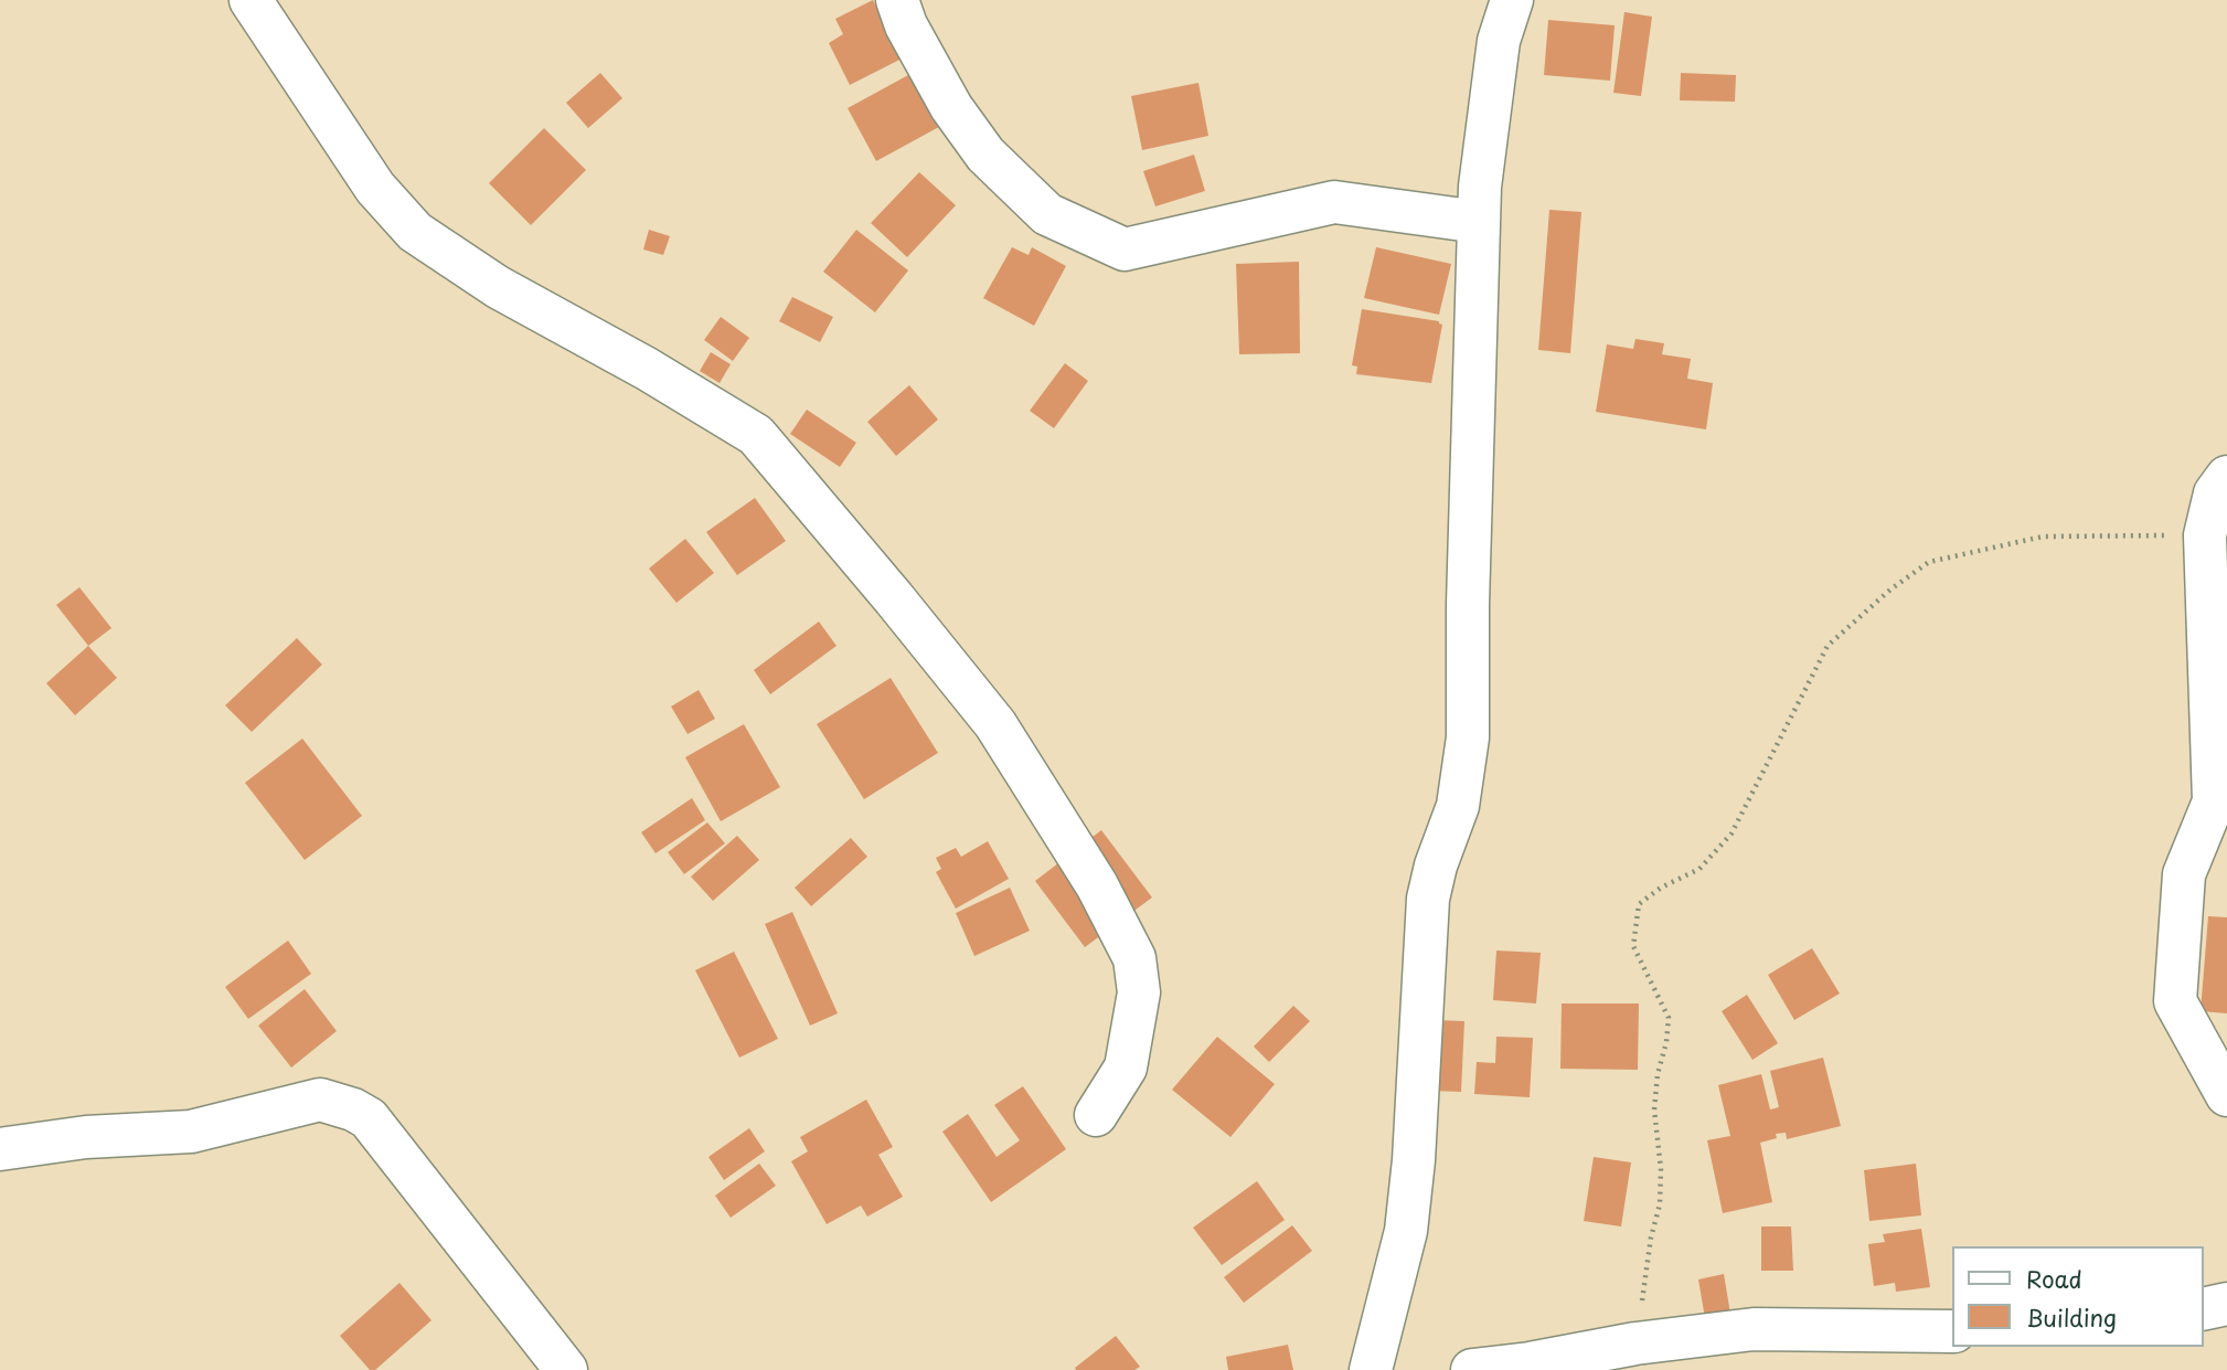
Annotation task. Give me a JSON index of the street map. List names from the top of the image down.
{
  "legend": ["Road", "Building"]
}
